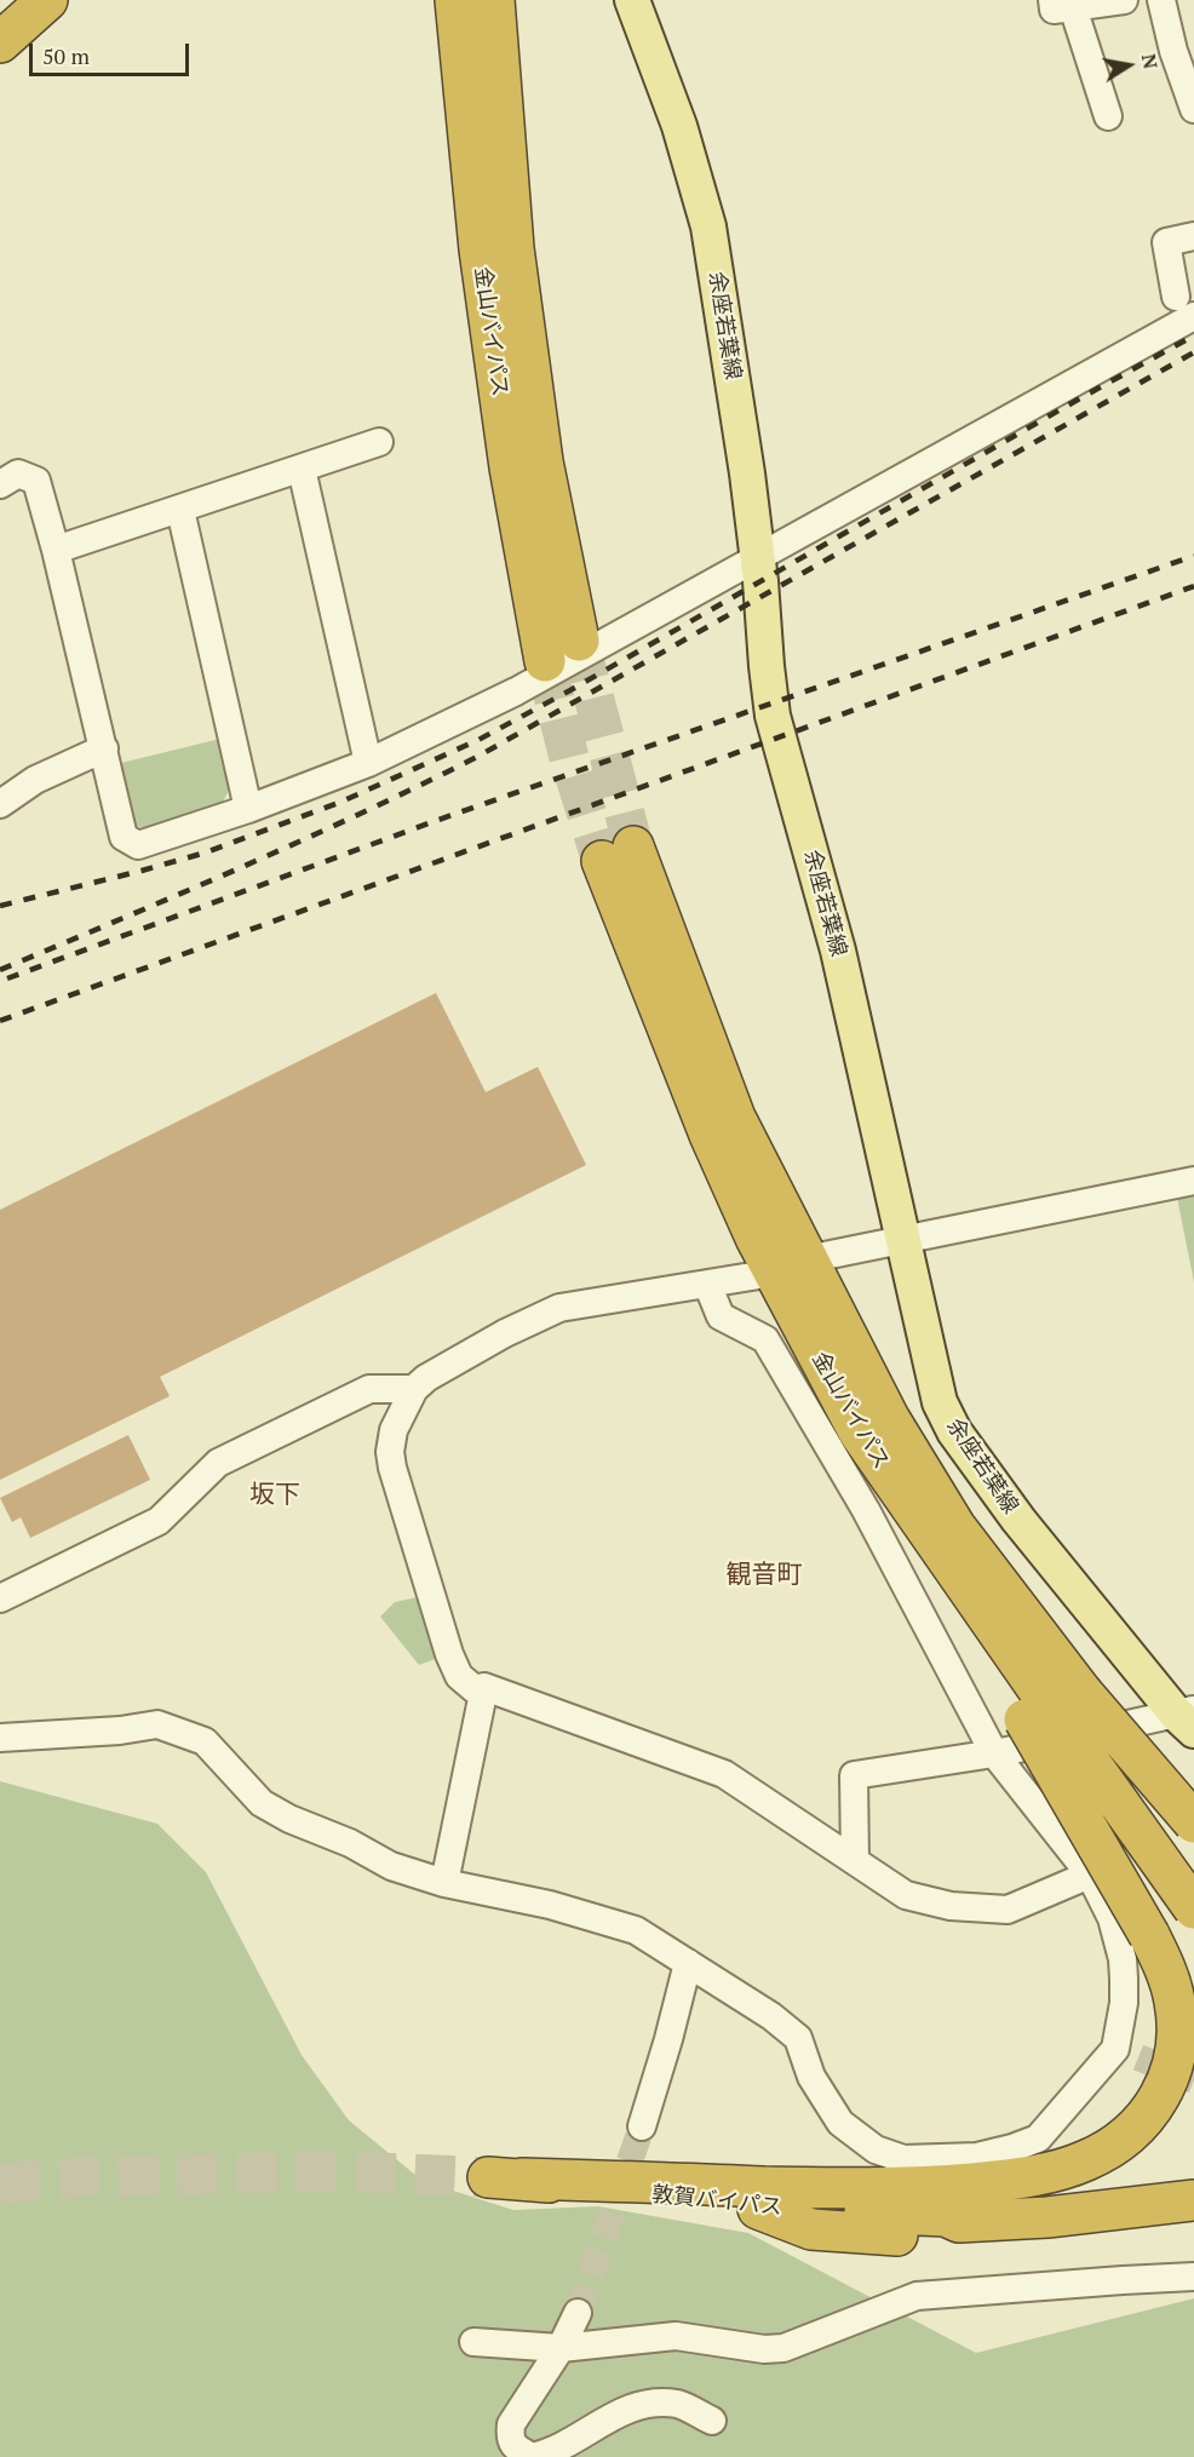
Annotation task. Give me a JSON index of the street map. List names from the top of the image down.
{
  "streets": {
    "highway": ["金山バイパス", "敦賀バイパス"],
    "main road": ["余座若葉線"]
  },
  "crossings": [
    ["金山バイパス", "敦賀バイパス"]
  ],
  "districts": ["坂下", "観音町"],
  "scale_bar": "50 m",
  "north": "right"
}
